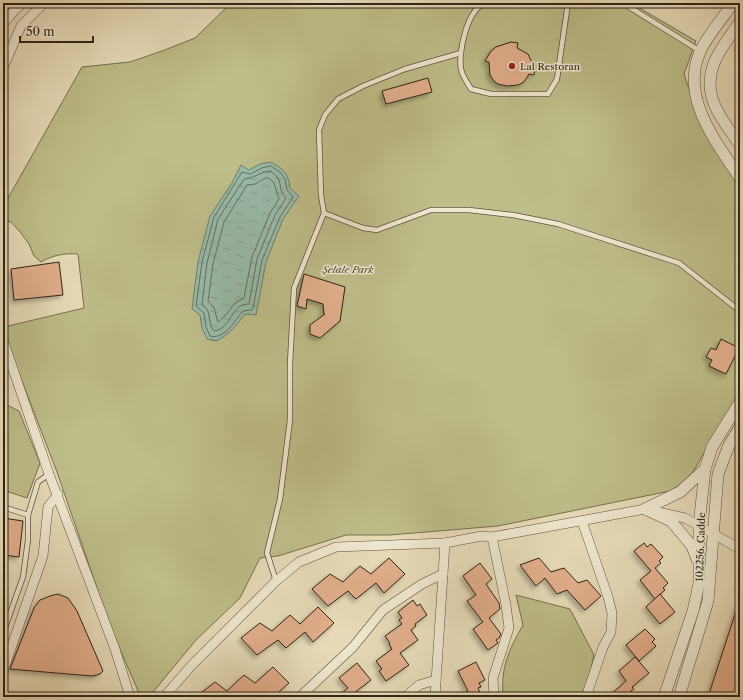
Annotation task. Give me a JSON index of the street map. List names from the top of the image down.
{
  "streets": {
    "street": ["102256. Cadde"]
  },
  "parks": ["Şelale Park"],
  "places": ["Lal Restoran"],
  "scale_bar": "50 m"
}
